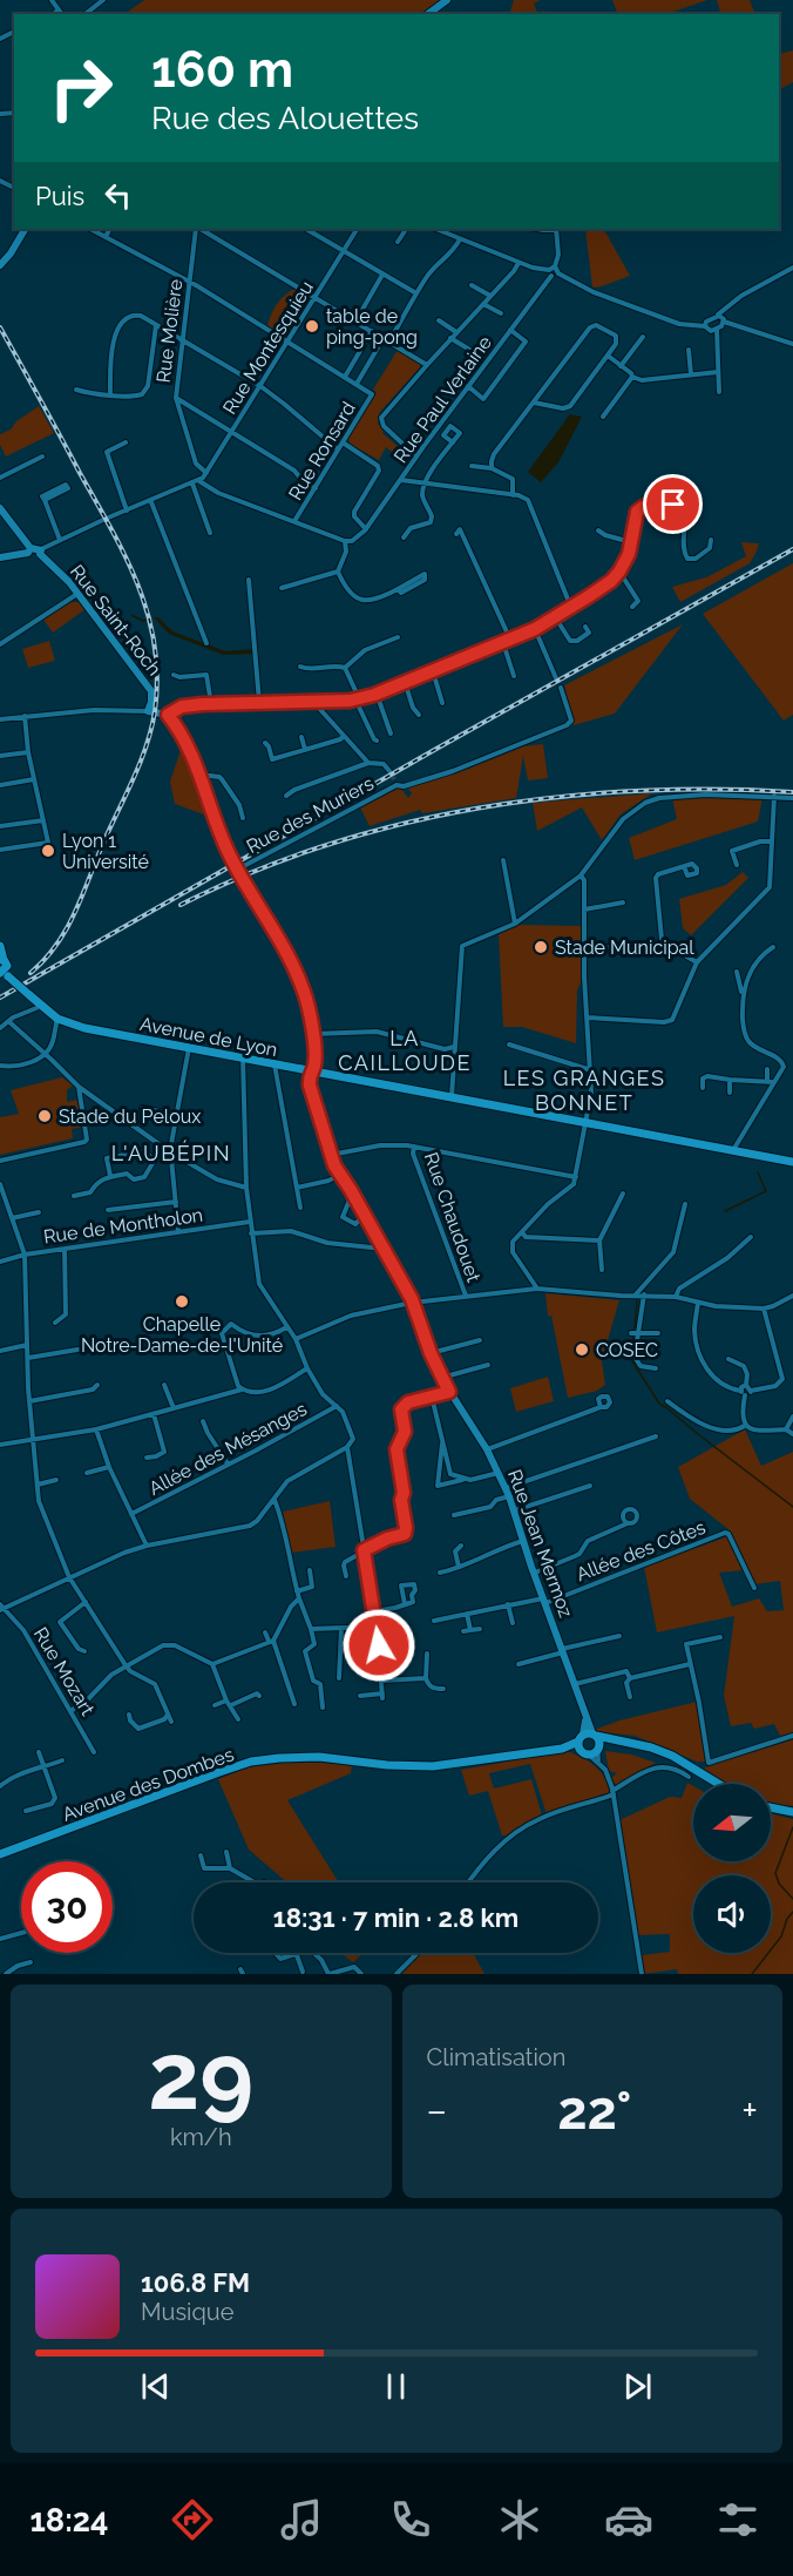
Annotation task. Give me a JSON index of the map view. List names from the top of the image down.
{
  "streets": {
    "main road": ["Avenue de Lyon", "Avenue des Dombes"],
    "street": [
      "Rue Molière",
      "Rue Montesquieu",
      "Rue Paul Verlaine",
      "Rue Ronsard",
      "Rue Saint-Roch",
      "Rue des Muriers",
      "Rue Chaudouet",
      "Rue de Montholon",
      "Allée des Mésanges",
      "Rue Jean Mermoz",
      "Allée des Côtes",
      "Rue Mozart"
    ]
  },
  "crossings": [
    ["Rue Molière", "Rue Montesquieu"],
    ["Rue Saint-Roch", "Rue Jean Mermoz"],
    ["Rue des Muriers", "Rue Jean Mermoz"],
    ["Avenue de Lyon", "Rue Jean Mermoz"],
    ["Rue Jean Mermoz", "Allée des Côtes"],
    ["Rue Jean Mermoz", "Avenue des Dombes"]
  ],
  "districts": ["LA CAILLOUDE", "LES GRANGES BONNET", "L'AUBÉPIN"],
  "places": [
    "table de ping-pong",
    "Lyon 1 Université",
    "Stade Municipal",
    "Stade du Peloux",
    "Chapelle Notre-Dame-de-l'Unité",
    "COSEC"
  ],
  "north": "left",
  "page": {
    "turn": ["160 m", "Rue des Alouettes"],
    "then": "Puis",
    "limit": "30",
    "trip": "18:31 · 7 min · 2.8 km",
    "tile": [
      ["29", "km/h"],
      "Climatisation"
    ],
    "heat": ["−", "22°", "+"],
    "song": ["106.8 FM", "Musique"],
    "tabs": "18:24"
  }
}
